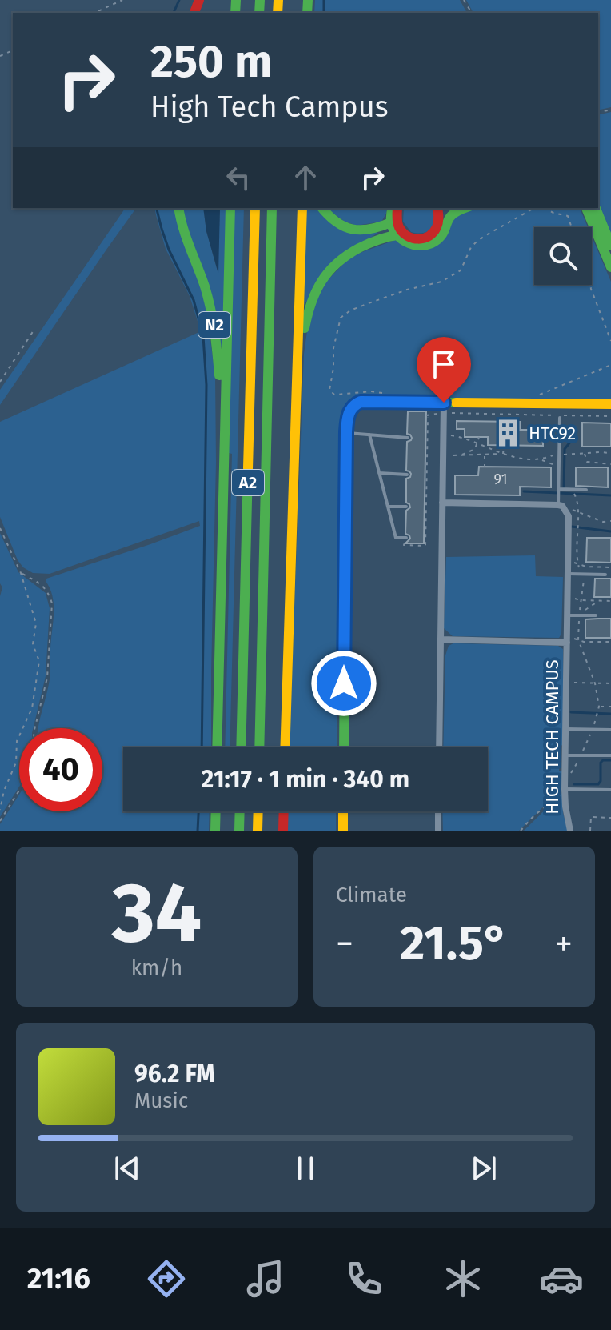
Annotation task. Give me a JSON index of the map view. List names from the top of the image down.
{
  "streets": {
    "main road": ["N2", "A2"],
    "street": ["HIGH TECH CAMPUS"]
  },
  "places": {
    "building": ["HTC92"]
  },
  "house_numbers": ["91"],
  "page": {
    "turn": ["250 m", "High Tech Campus"],
    "limit": "40",
    "trip": "21:17 · 1 min · 340 m",
    "tile": [
      ["34", "km/h"],
      "Climate"
    ],
    "heat": ["−", "21.5°", "+"],
    "song": ["96.2 FM", "Music"],
    "tabs": "21:16"
  }
}
